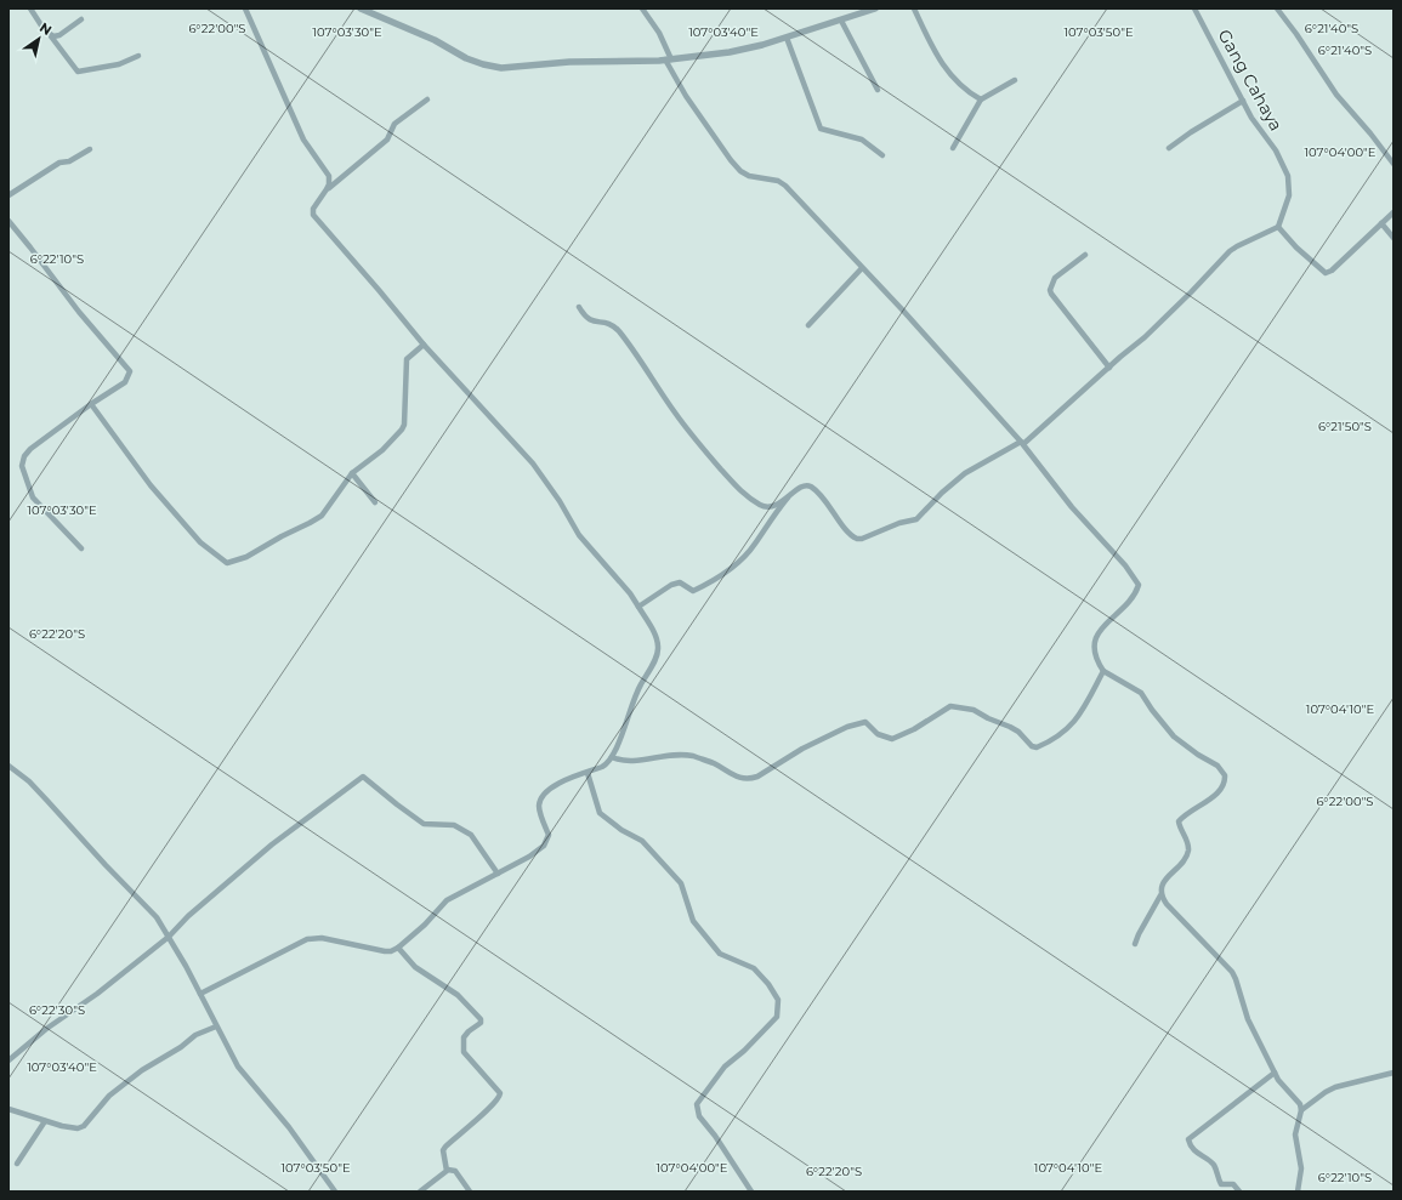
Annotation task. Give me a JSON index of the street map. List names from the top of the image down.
{
  "streets": {
    "street": ["Gang Cahaya"]
  },
  "north": "top right",
  "coordinates": [
    "6°22'00\"S",
    "6°21'40\"S",
    "107°03'30\"E",
    "107°03'40\"E",
    "107°03'50\"E",
    "107°04'00\"E",
    "6°22'10\"S",
    "6°21'50\"S",
    "6°22'20\"S",
    "107°04'10\"E",
    "6°22'30\"S"
  ]
}
